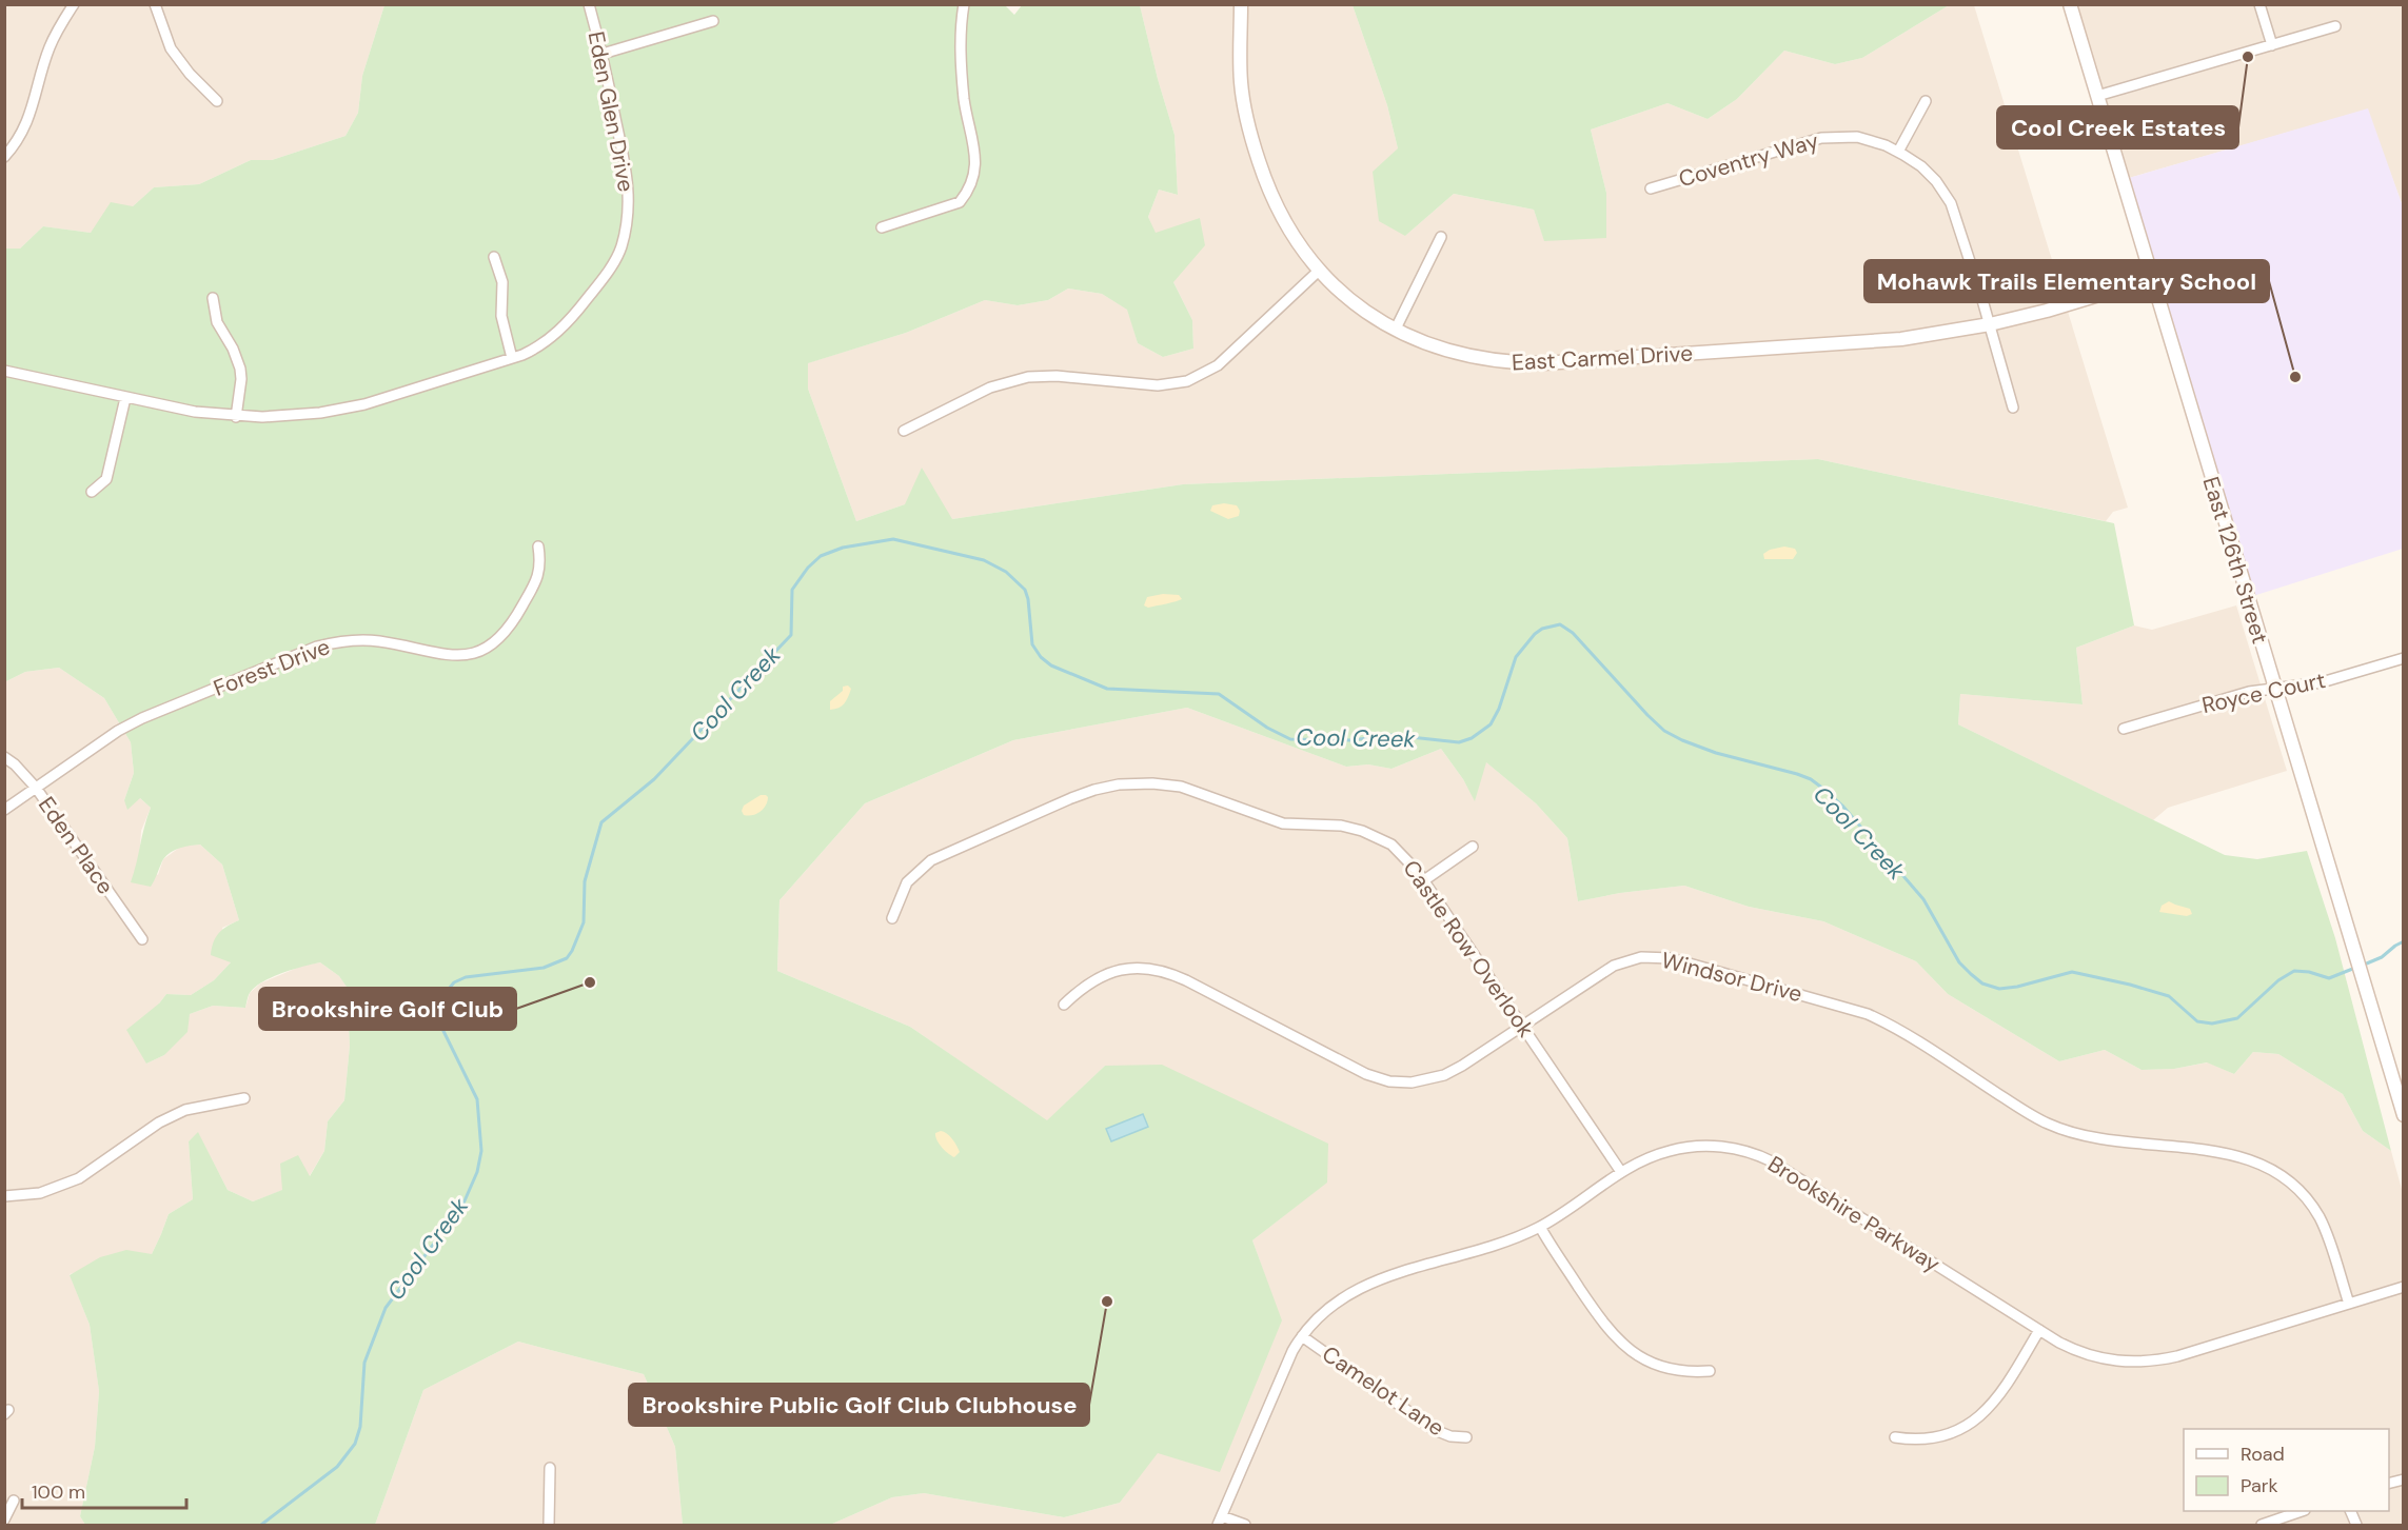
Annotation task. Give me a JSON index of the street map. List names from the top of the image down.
{
  "streets": {
    "street": [
      "Eden Glen Drive",
      "Coventry Way",
      "East Carmel Drive",
      "East 126th Street",
      "Forest Drive",
      "Royce Court",
      "Eden Place",
      "Castle Row Overlook",
      "Windsor Drive",
      "Brookshire Parkway",
      "Camelot Lane"
    ]
  },
  "crossings": [
    ["Coventry Way", "East Carmel Drive"],
    ["East Carmel Drive", "East 126th Street"],
    ["East 126th Street", "Royce Court"],
    ["Forest Drive", "Eden Place"],
    ["Castle Row Overlook", "Windsor Drive"],
    ["Castle Row Overlook", "Brookshire Parkway"],
    ["Windsor Drive", "Brookshire Parkway"],
    ["Brookshire Parkway", "Camelot Lane"]
  ],
  "water": ["Cool Creek"],
  "places": [
    "Cool Creek Estates",
    "Mohawk Trails Elementary School",
    "Brookshire Golf Club",
    "Brookshire Public Golf Club Clubhouse"
  ],
  "legend": ["Road", "Park"],
  "scale_bar": "100 m"
}
